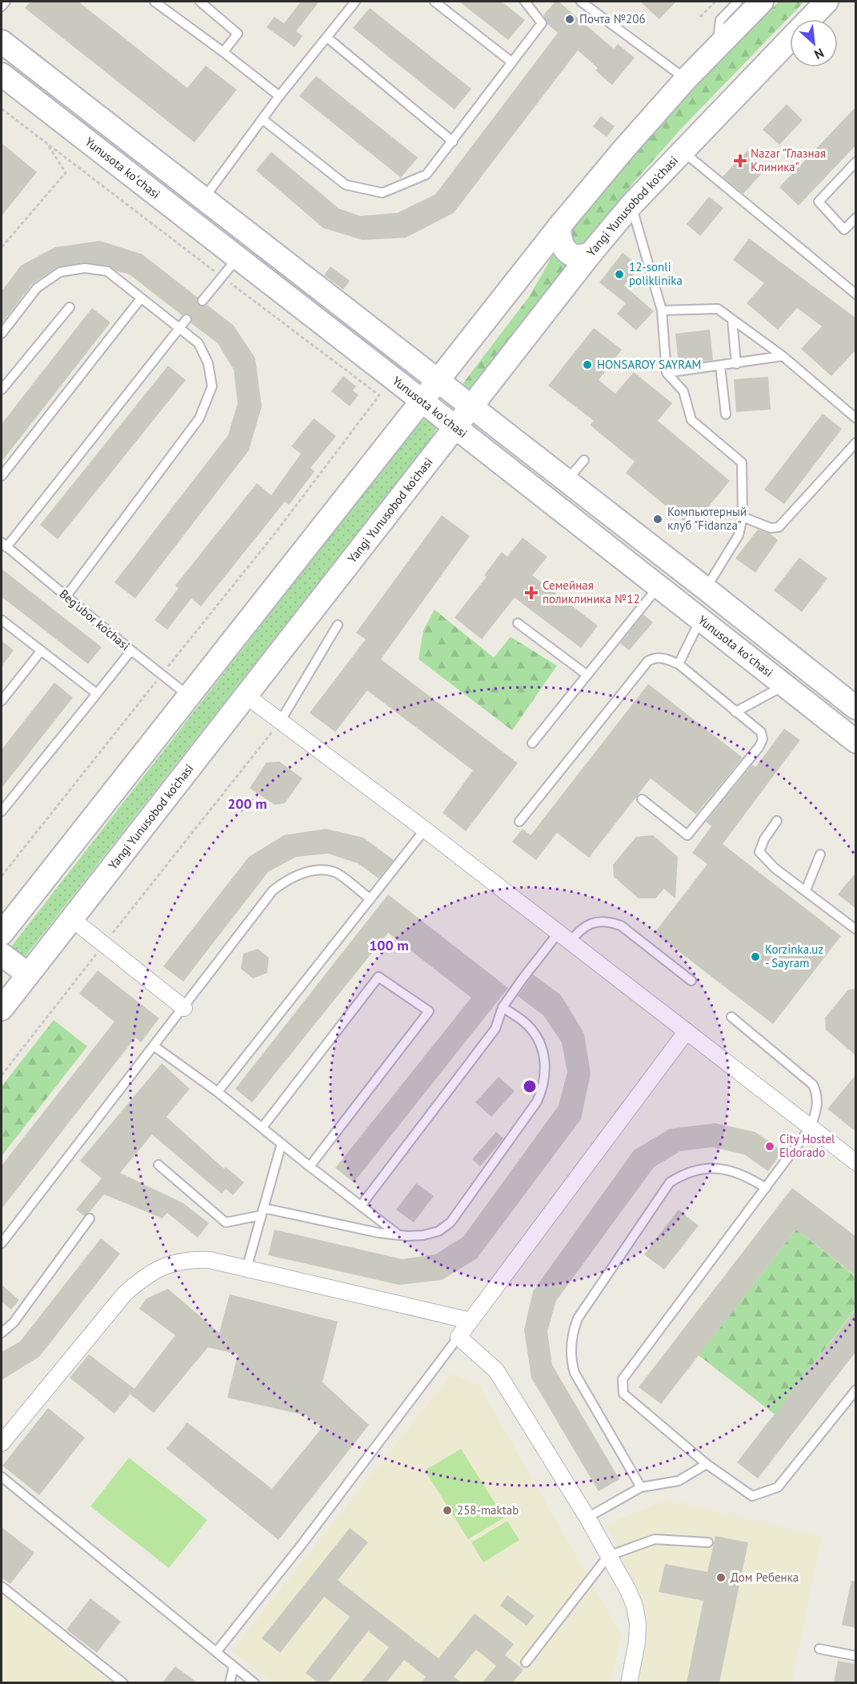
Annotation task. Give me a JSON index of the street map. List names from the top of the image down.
{
  "streets": {
    "main road": ["Yunusota koʻchasi", "Yangi Yunusobod ko'chasi"],
    "lane": ["Beg'ubor ko'chasi"]
  },
  "crossings": [
    ["Yunusota koʻchasi", "Yangi Yunusobod ko'chasi"]
  ],
  "places": {
    "other": [
      "Почта №206",
      "12-sonli poliklinika",
      "HONSAROY SAYRAM",
      "Компьютерный клуб \"Fidanza\"",
      "Korzinka.uz - Sayram",
      "City Hostel Eldorado",
      "258-maktab",
      "Дом Ребенка"
    ],
    "health": ["Nazar \"Глазная Клиника\"", "Семейная поликлиника №12"]
  },
  "north": "bottom right",
  "rings": ["200 m", "100 m"]
}
